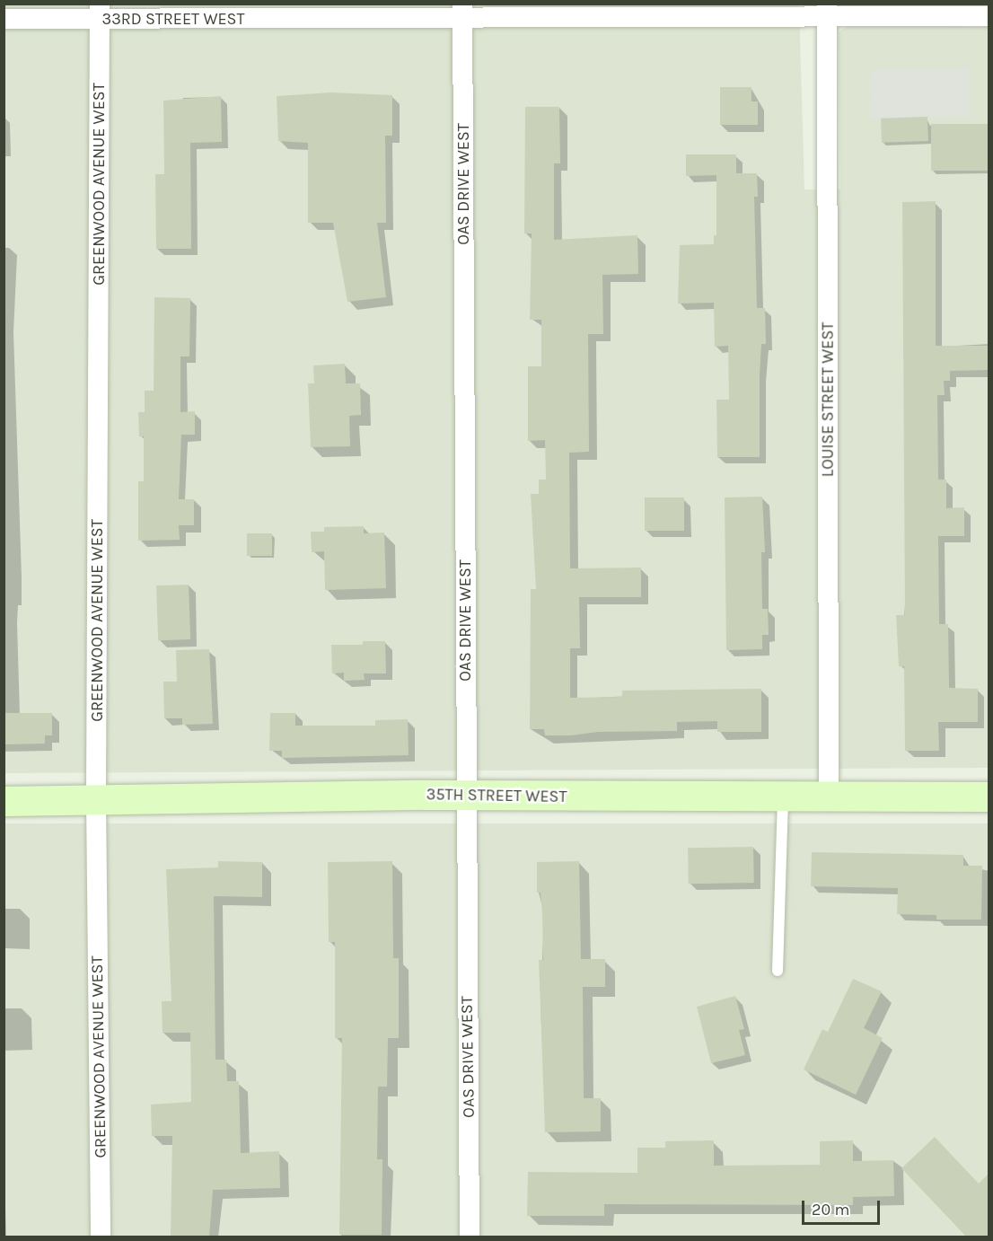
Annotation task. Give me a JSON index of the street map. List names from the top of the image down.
{
  "streets": {
    "street": [
      "33RD STREET WEST",
      "GREENWOOD AVENUE WEST",
      "OAS DRIVE WEST",
      "LOUISE STREET WEST",
      "35TH STREET WEST"
    ]
  },
  "crossings": [
    ["33RD STREET WEST", "GREENWOOD AVENUE WEST"],
    ["33RD STREET WEST", "OAS DRIVE WEST"],
    ["33RD STREET WEST", "LOUISE STREET WEST"],
    ["GREENWOOD AVENUE WEST", "35TH STREET WEST"],
    ["OAS DRIVE WEST", "35TH STREET WEST"],
    ["LOUISE STREET WEST", "35TH STREET WEST"]
  ],
  "scale_bar": "20 m"
}
